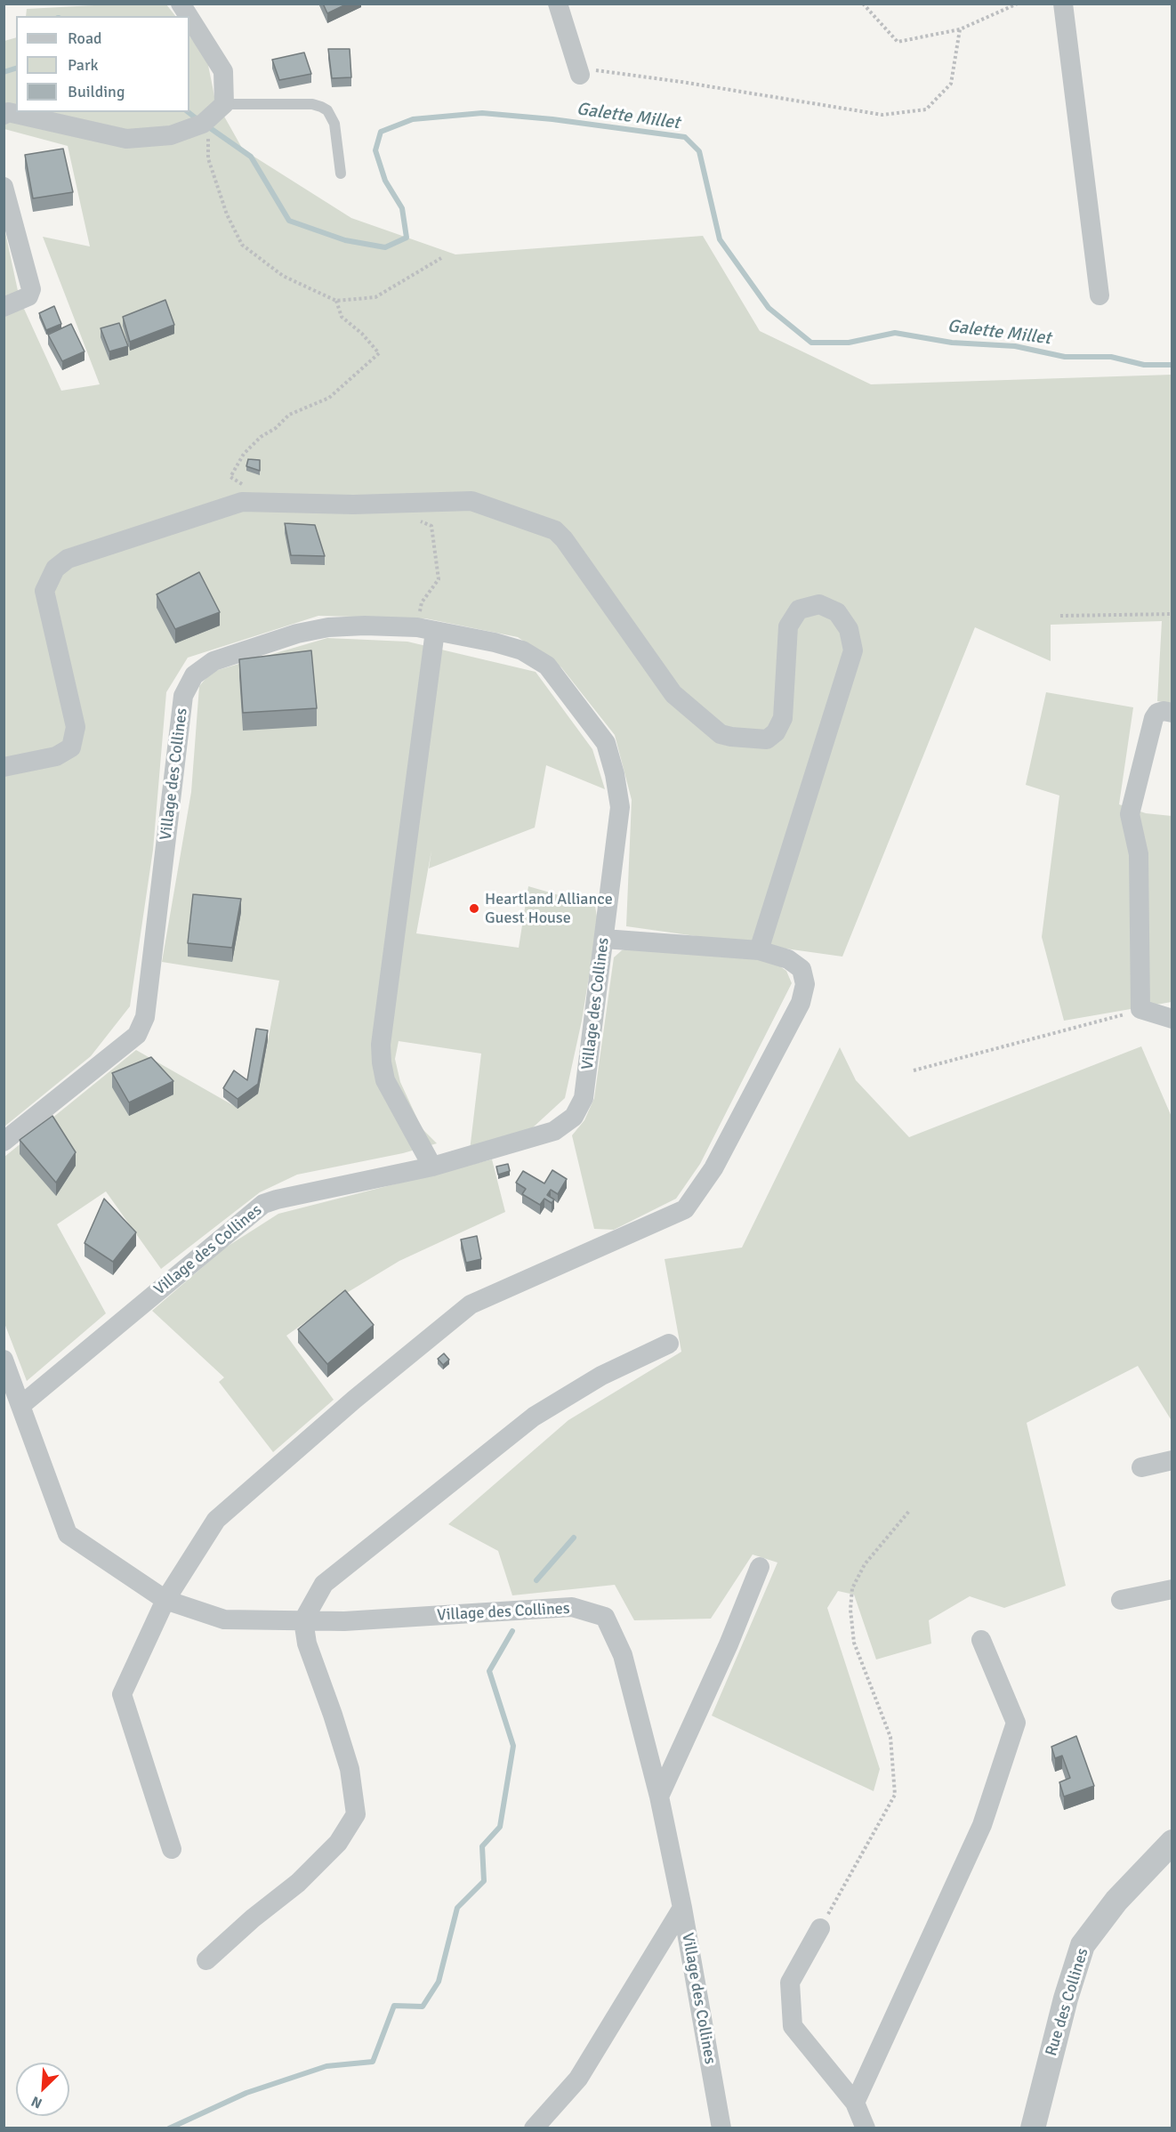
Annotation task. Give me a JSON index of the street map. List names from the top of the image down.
{
  "streets": {
    "street": ["Village des Collines", "Rue des Collines"]
  },
  "water": ["Galette Millet"],
  "places": ["Heartland Alliance Guest House"],
  "legend": ["Road", "Park", "Building"],
  "north": "bottom left"
}
